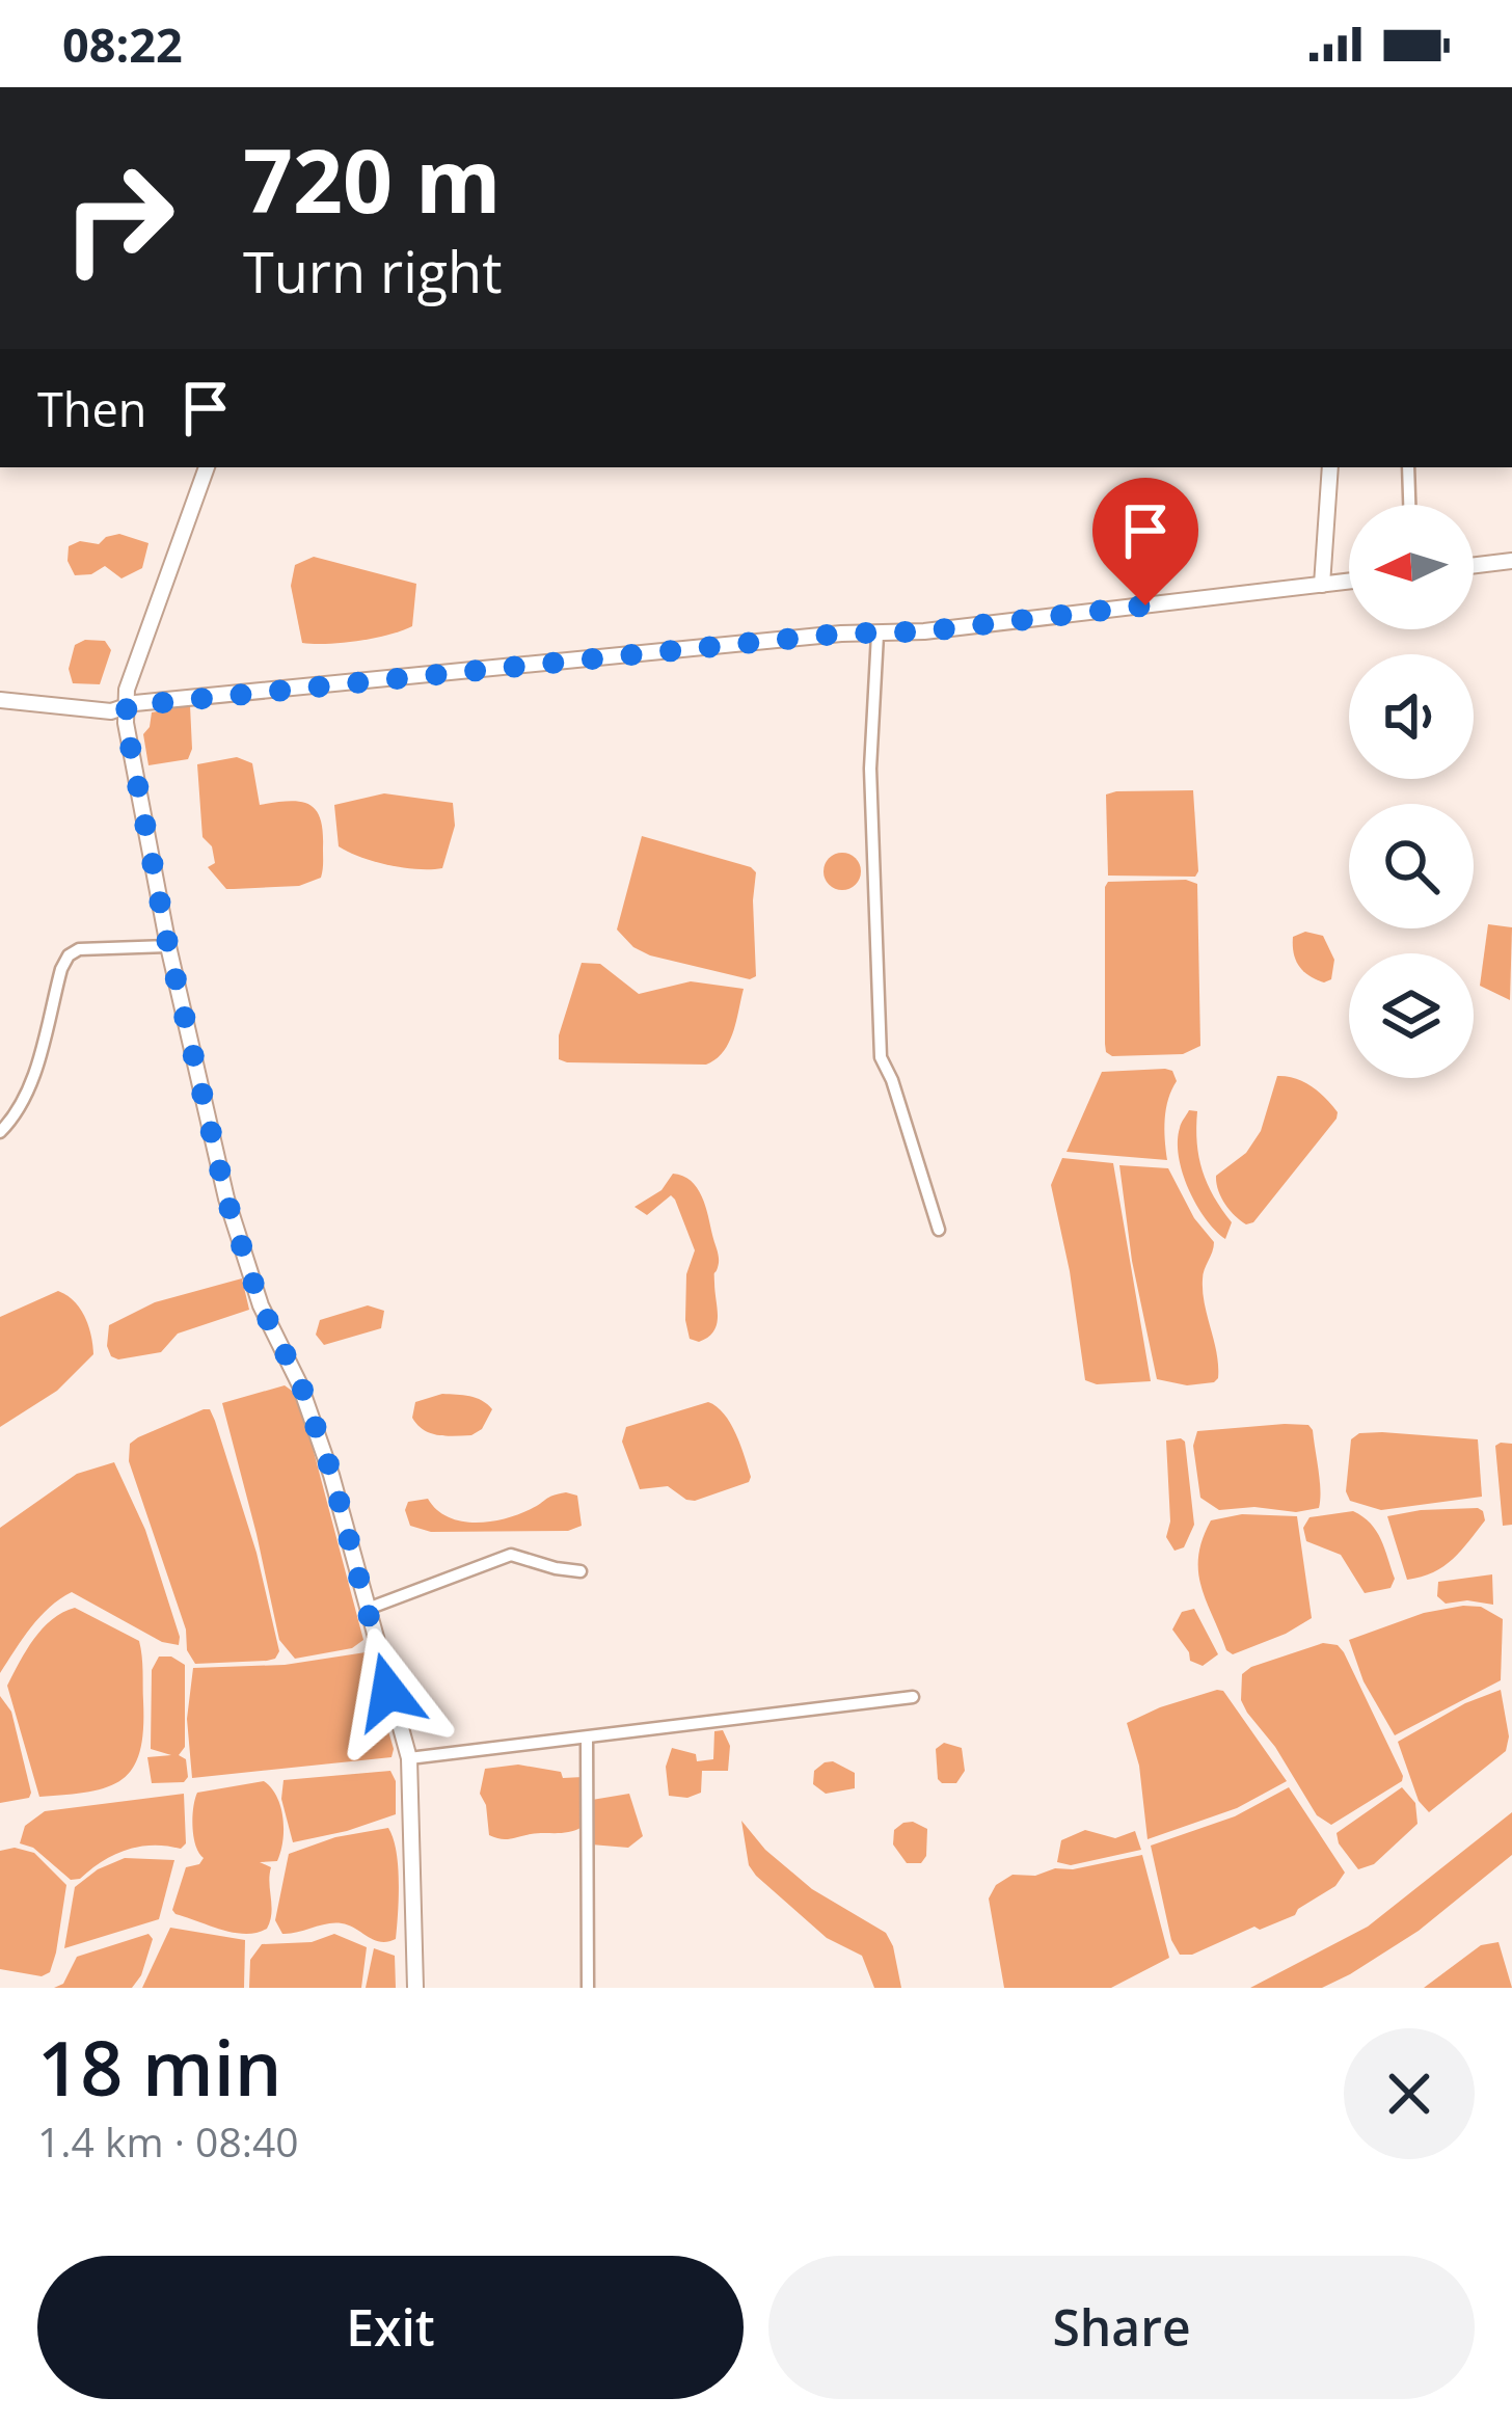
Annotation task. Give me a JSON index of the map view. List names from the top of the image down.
{
  "north": "left",
  "page": {
    "status": "08:22",
    "turn": ["720 m", "Turn right"],
    "then": "Then",
    "heading": ["18 min", "1.4 km · 08:40"],
    "buttons": ["Exit", "Share"]
  }
}
